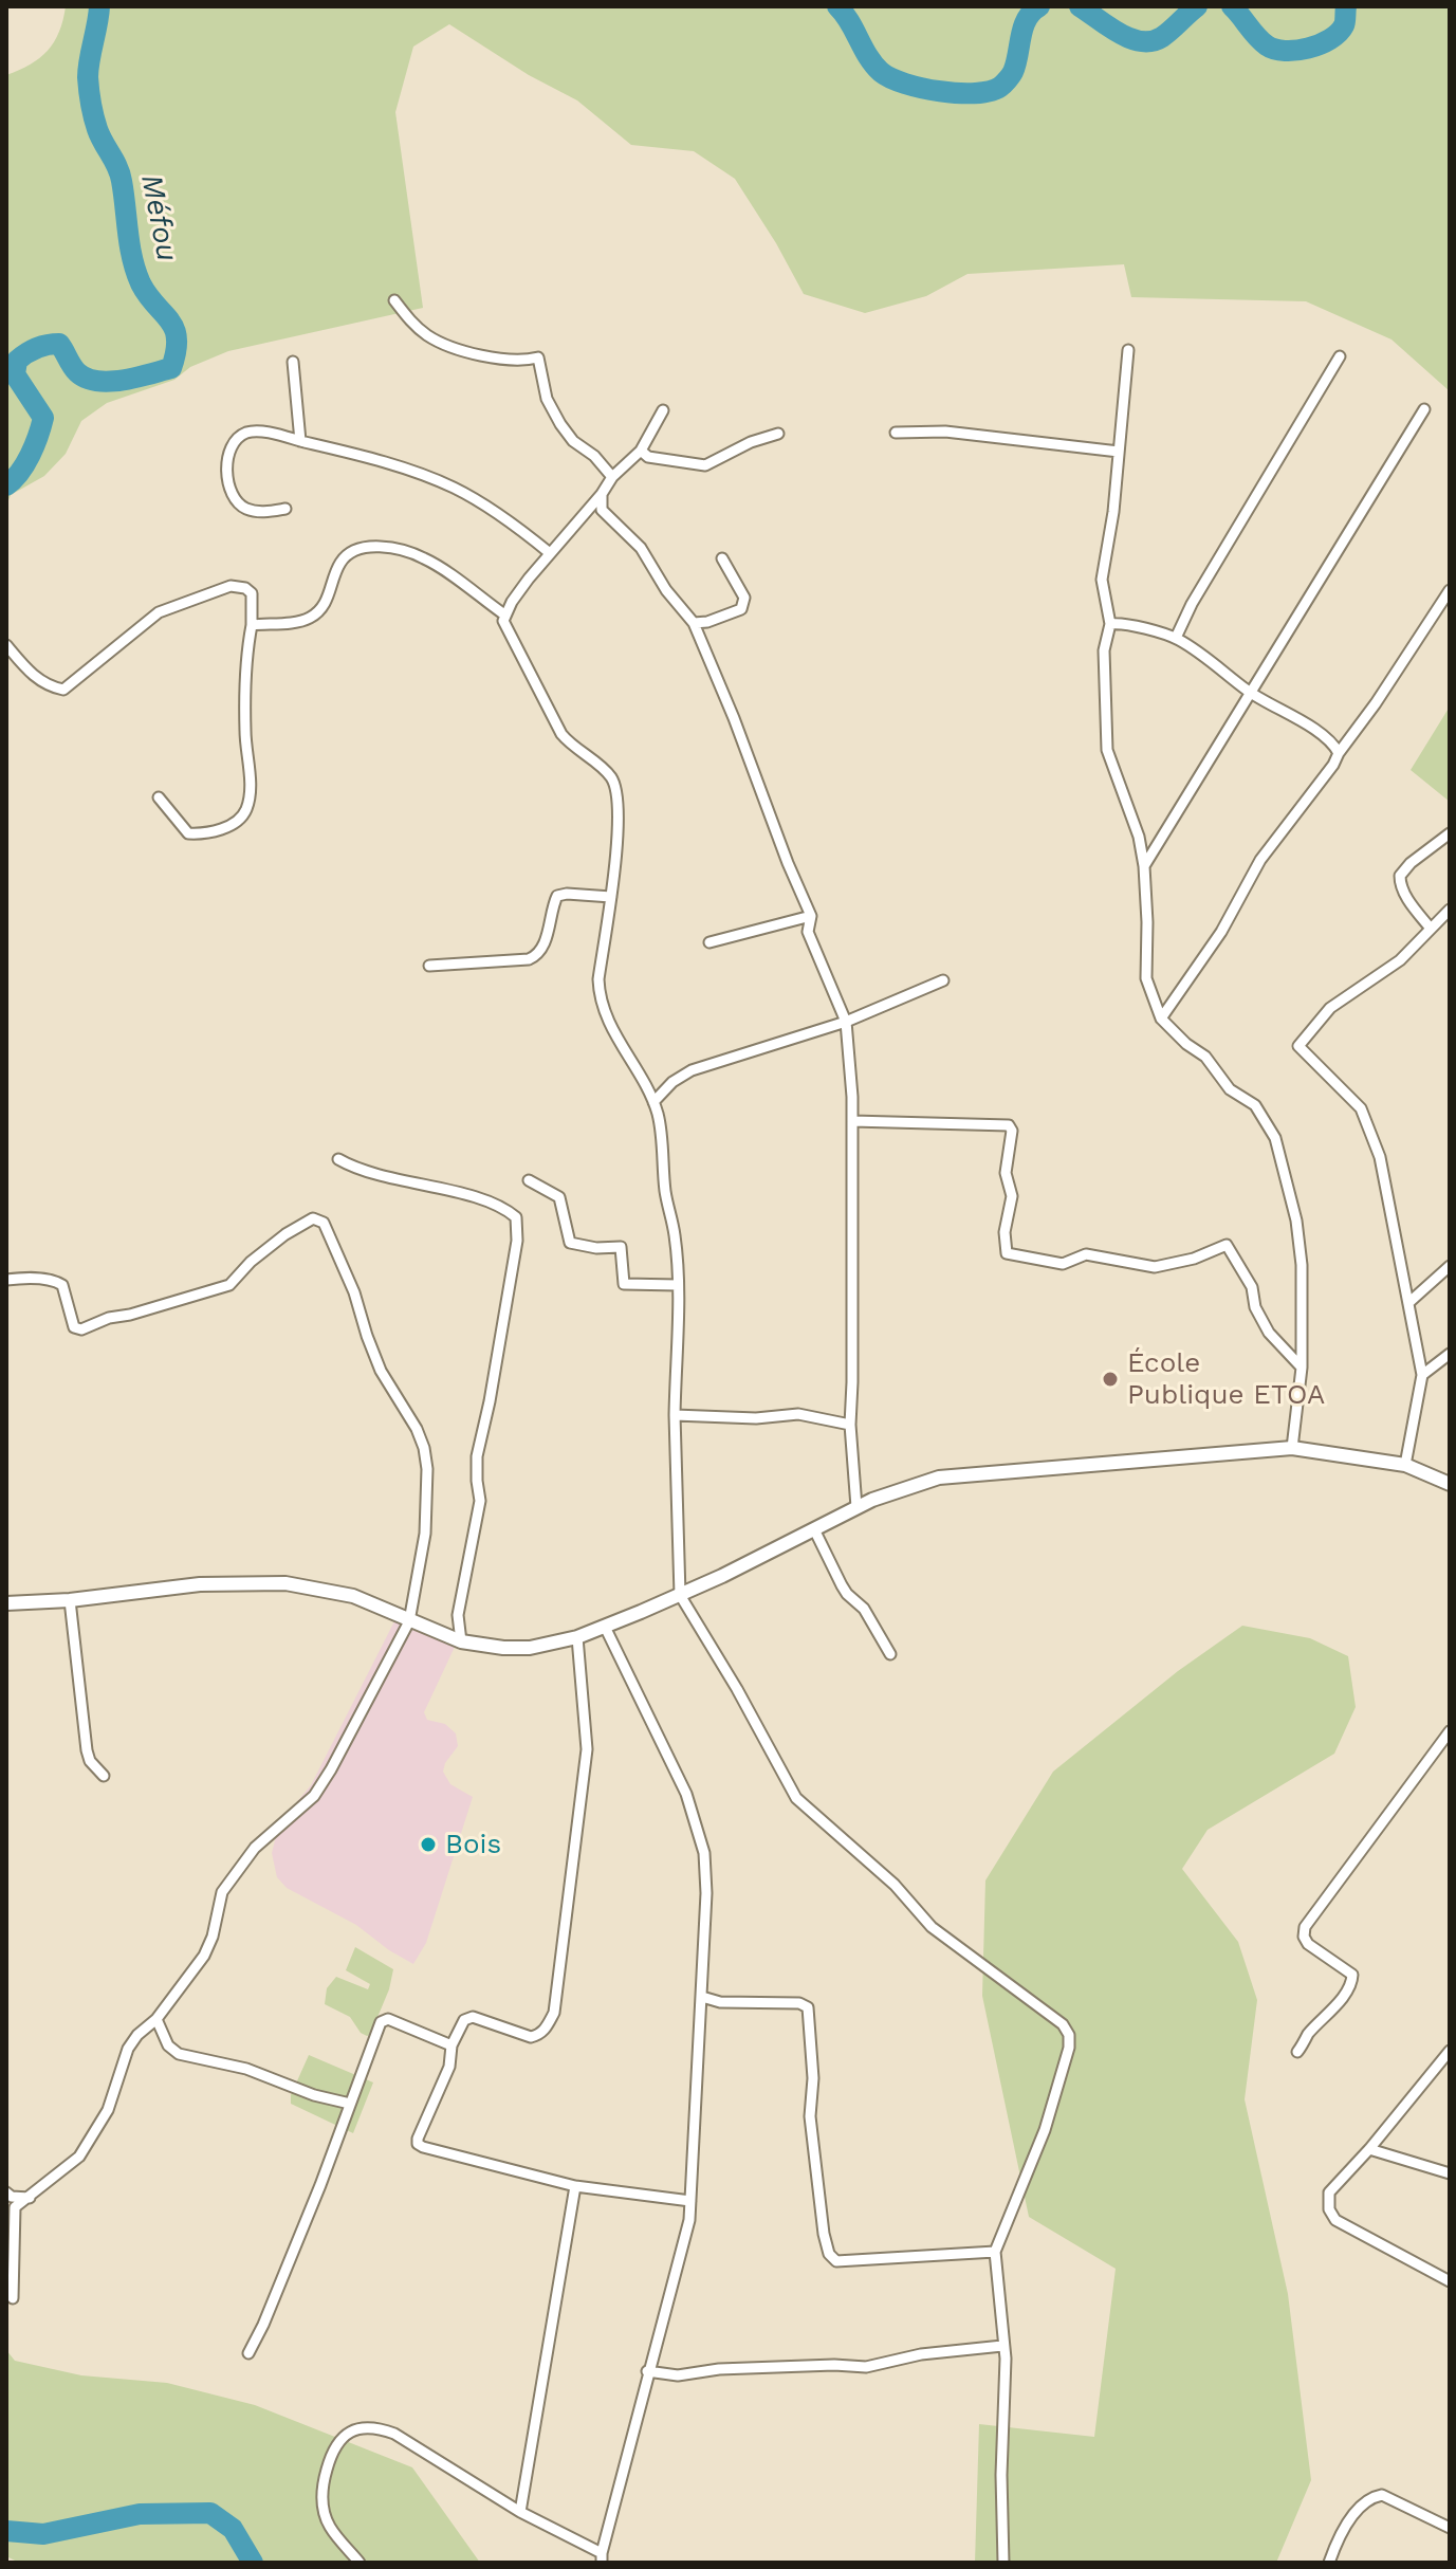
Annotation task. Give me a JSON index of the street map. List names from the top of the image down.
{
  "water": ["Méfou"],
  "places": ["École Publique ETOA", "Bois"]
}
